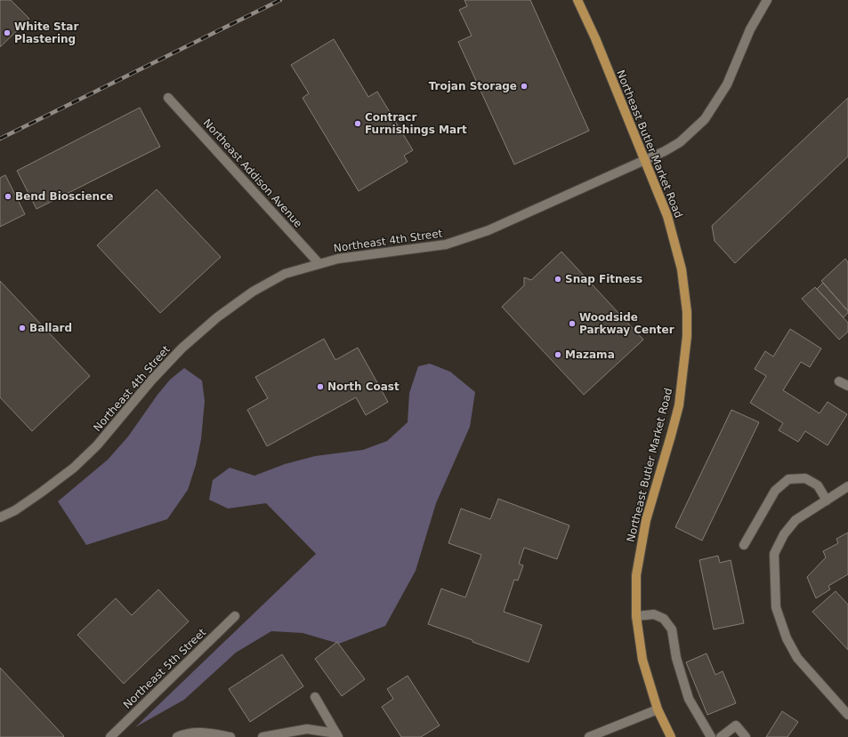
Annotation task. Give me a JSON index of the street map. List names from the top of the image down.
{
  "streets": {
    "main road": ["Northeast Butler Market Road"],
    "street": ["Northeast Addison Avenue", "Northeast 4th Street", "Northeast 5th Street"]
  },
  "crossings": [
    ["Northeast Butler Market Road", "Northeast 4th Street"],
    ["Northeast Addison Avenue", "Northeast 4th Street"]
  ],
  "places": [
    "White Star Plastering",
    "Trojan Storage",
    "Contracr Furnishings Mart",
    "Bend Bioscience",
    "Snap Fitness",
    "Woodside Parkway Center",
    "Ballard",
    "Mazama",
    "North Coast"
  ]
}
